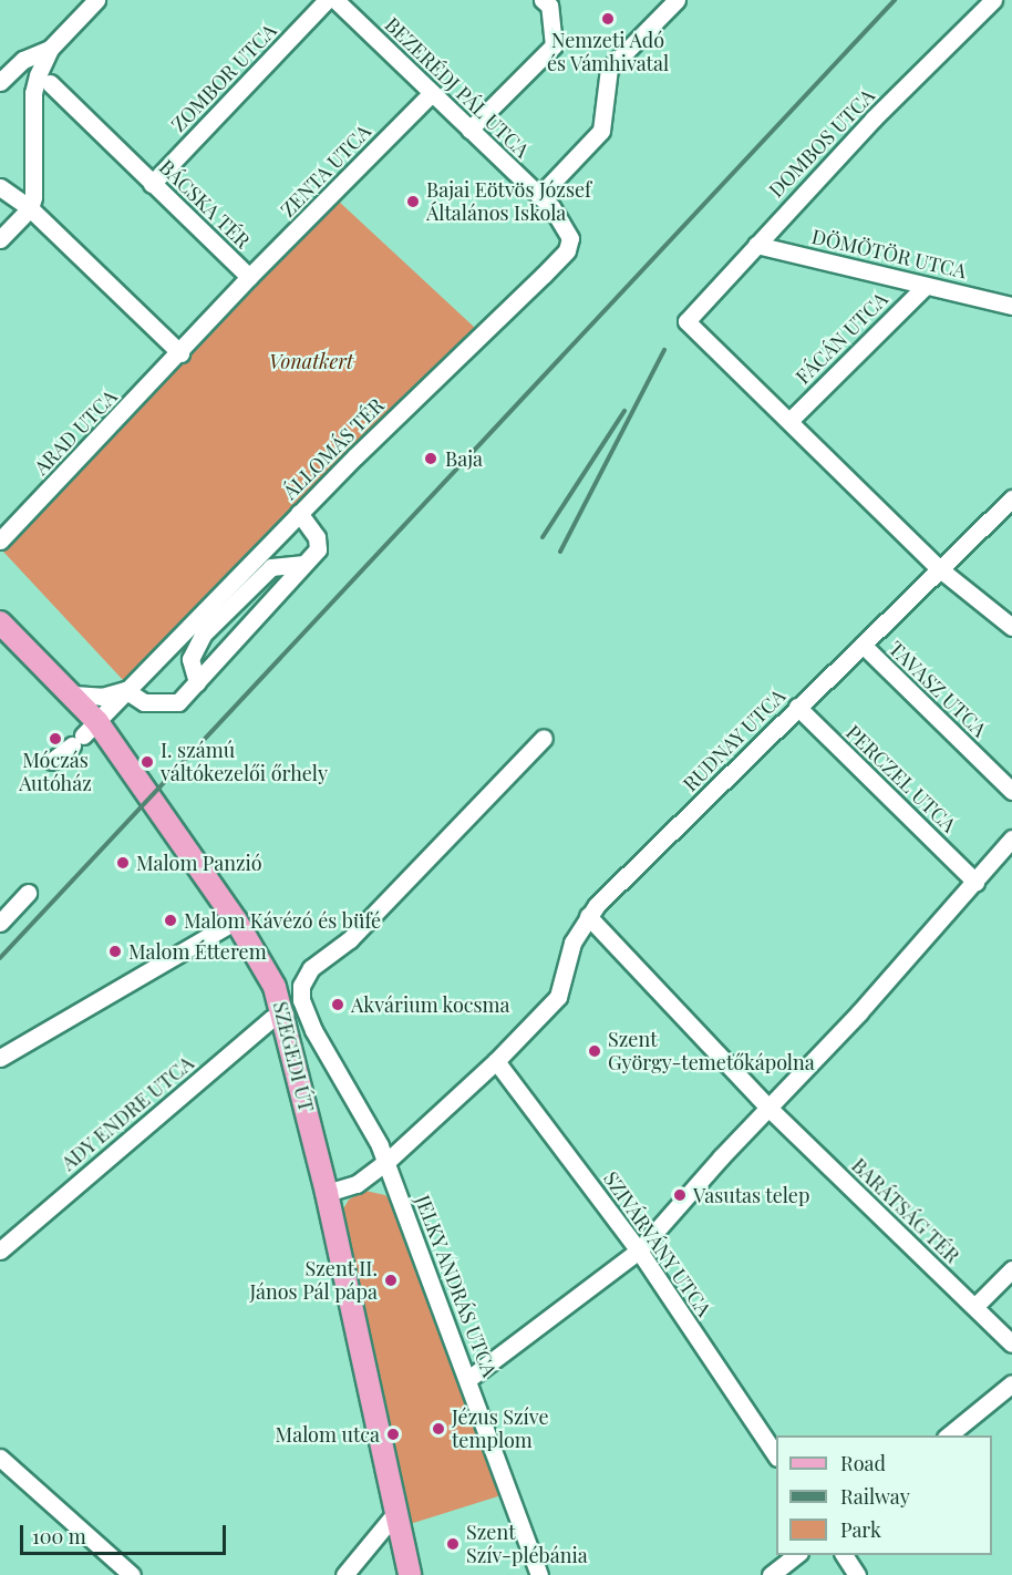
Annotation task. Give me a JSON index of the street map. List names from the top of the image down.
{
  "streets": {
    "main road": ["SZEGEDI ÚT"],
    "street": [
      "ZOMBOR UTCA",
      "BEZERÉDJ PÁL UTCA",
      "DOMBOS UTCA",
      "ZENTA UTCA",
      "BÁCSKA TÉR",
      "DÖMÖTÖR UTCA",
      "FÁCÁN UTCA",
      "ARAD UTCA",
      "ÁLLOMÁS TÉR",
      "TAVASZ UTCA",
      "RUDNAY UTCA",
      "PERCZEL UTCA",
      "ADY ENDRE UTCA",
      "BARÁTSÁG TÉR",
      "SZIVÁRVÁNY UTCA",
      "JELKY ANDRÁS UTCA"
    ]
  },
  "crossings": [
    ["ZOMBOR UTCA", "BÁCSKA TÉR"],
    ["BEZERÉDJ PÁL UTCA", "ZENTA UTCA"],
    ["BEZERÉDJ PÁL UTCA", "ÁLLOMÁS TÉR"],
    ["DOMBOS UTCA", "DÖMÖTÖR UTCA"],
    ["DOMBOS UTCA", "FÁCÁN UTCA"],
    ["ZENTA UTCA", "BÁCSKA TÉR"],
    ["BÁCSKA TÉR", "ARAD UTCA"],
    ["DÖMÖTÖR UTCA", "FÁCÁN UTCA"],
    ["ÁLLOMÁS TÉR", "SZEGEDI ÚT"],
    ["TAVASZ UTCA", "RUDNAY UTCA"],
    ["RUDNAY UTCA", "PERCZEL UTCA"],
    ["RUDNAY UTCA", "SZEGEDI ÚT"],
    ["RUDNAY UTCA", "BARÁTSÁG TÉR"],
    ["RUDNAY UTCA", "SZIVÁRVÁNY UTCA"],
    ["RUDNAY UTCA", "JELKY ANDRÁS UTCA"],
    ["SZEGEDI ÚT", "ADY ENDRE UTCA"]
  ],
  "parks": ["Vonatkert"],
  "places": [
    "Nemzeti Adó és Vámhivatal",
    "Bajai Eötvös József Általános Iskola",
    "Baja",
    "Móczás Autóház",
    "I. számú váltókezelői őrhely",
    "Malom Panzió",
    "Malom Kávézó és büfé",
    "Malom Étterem",
    "Akvárium kocsma",
    "Szent György-temetőkápolna",
    "Vasutas telep",
    "Szent II. János Pál pápa",
    "Jézus Szíve templom",
    "Malom utca",
    "Szent Szív-plébánia"
  ],
  "legend": ["Road", "Railway", "Park"],
  "scale_bar": "100 m"
}
